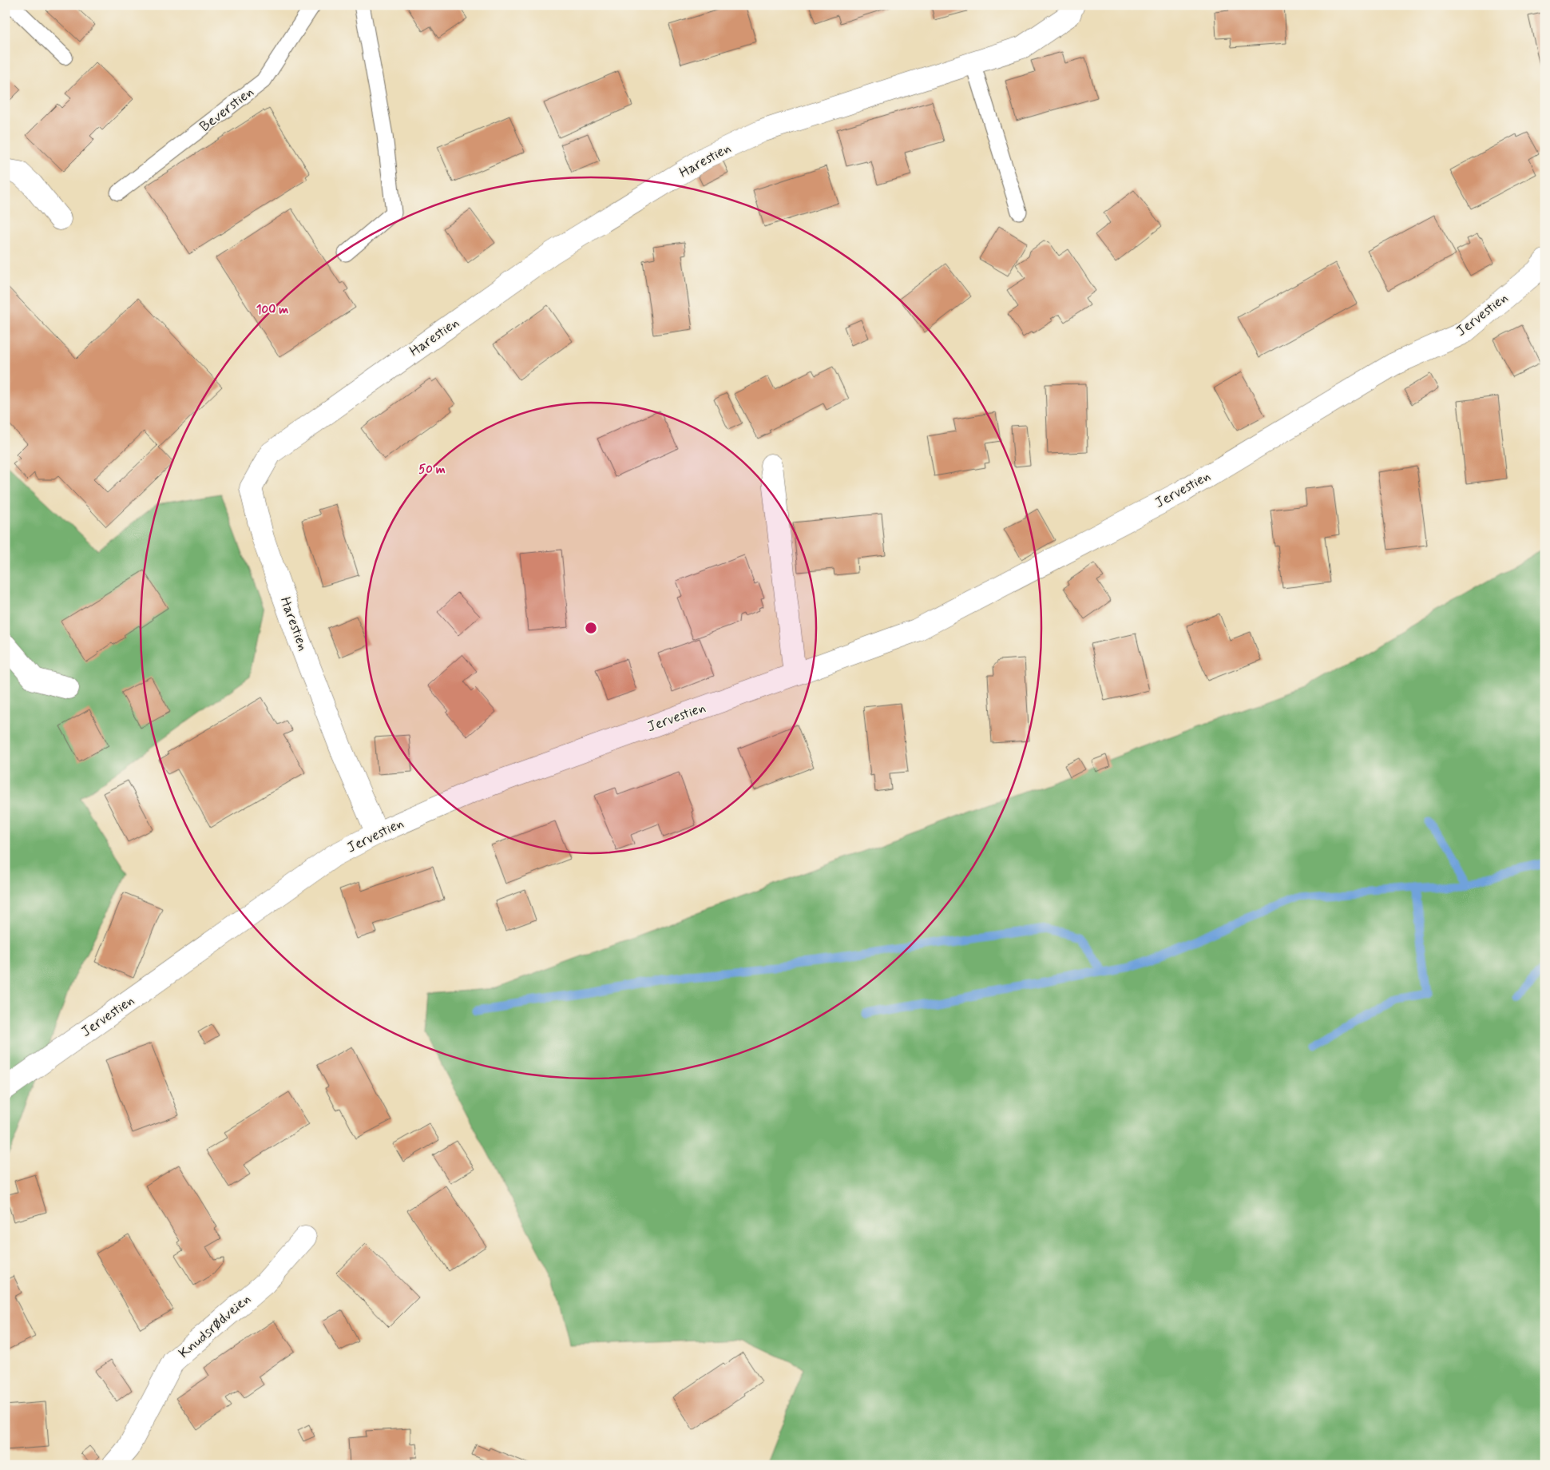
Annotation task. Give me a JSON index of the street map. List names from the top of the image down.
{
  "streets": {
    "street": ["Harestien", "Jervestien", "Knudsrødveien"],
    "lane": ["Beverstien"]
  },
  "crossings": [
    ["Harestien", "Jervestien"]
  ],
  "rings": ["100 m", "50 m"]
}
